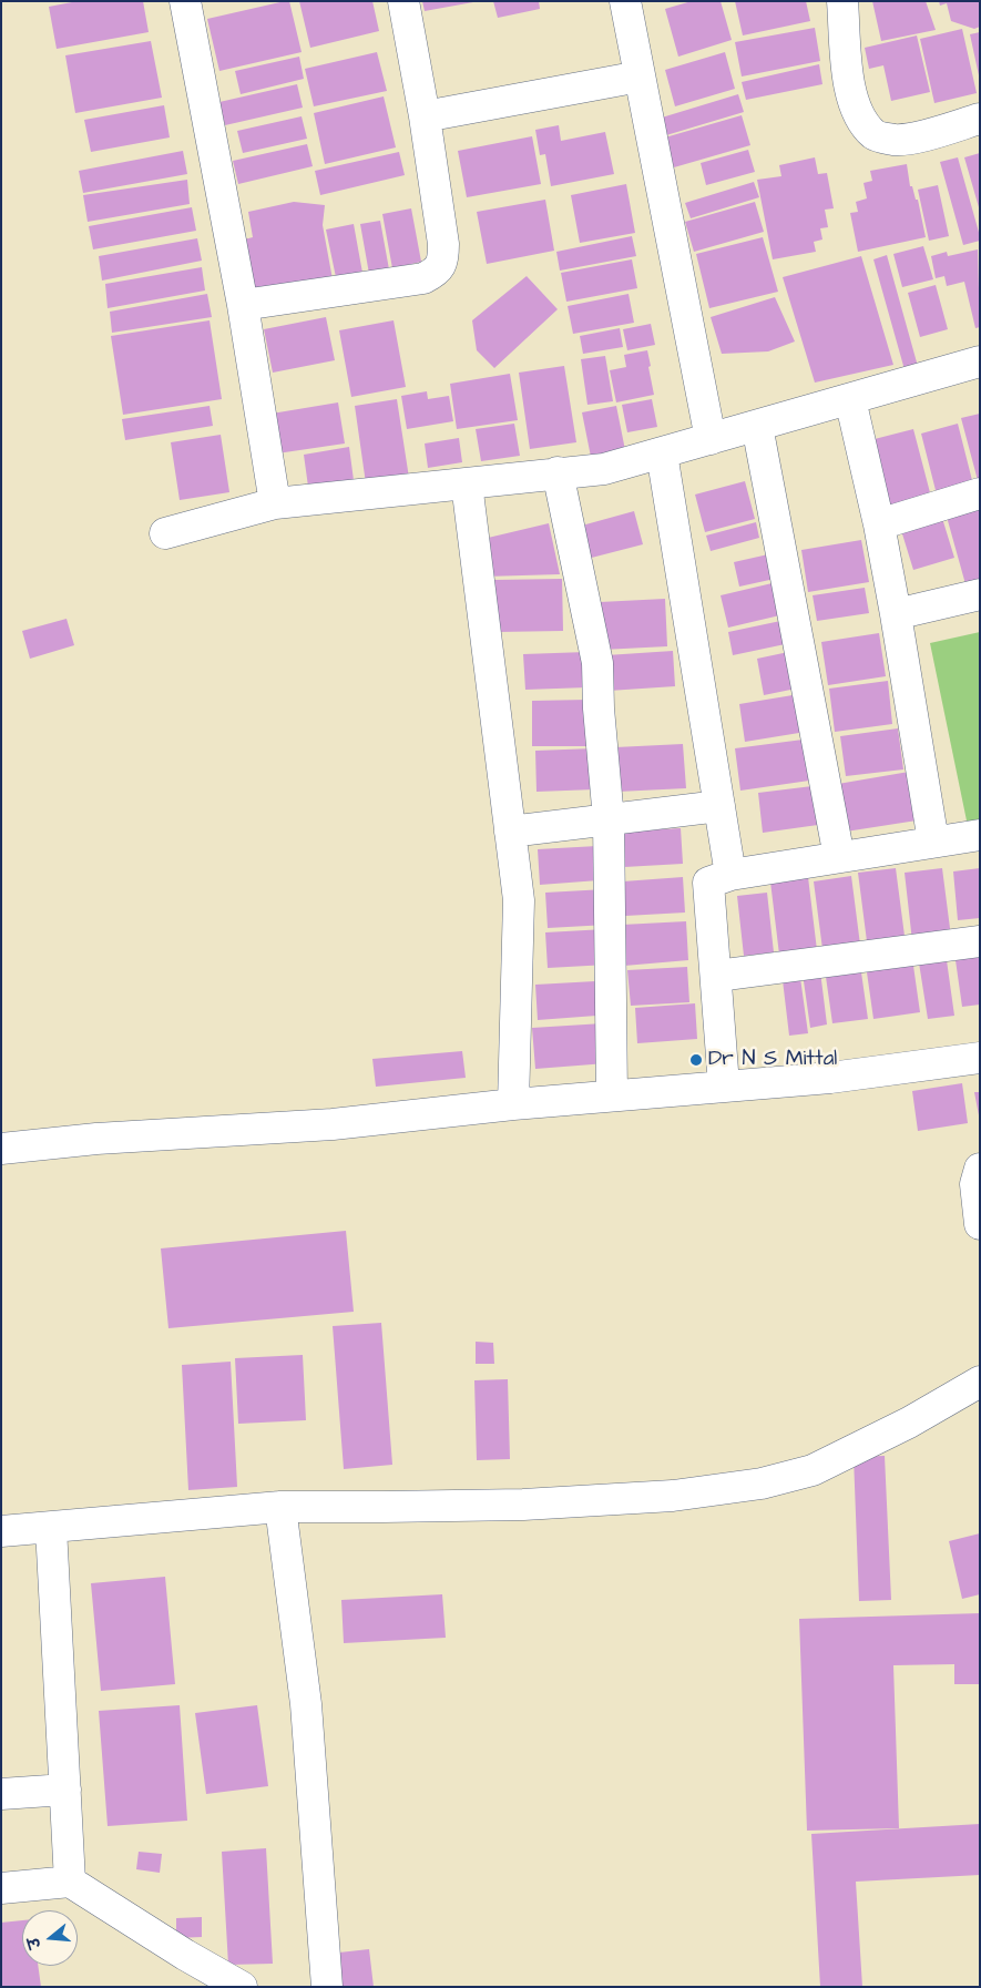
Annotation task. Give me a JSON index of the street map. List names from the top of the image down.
{
  "places": ["Dr N S Mittal"],
  "north": "left"
}
